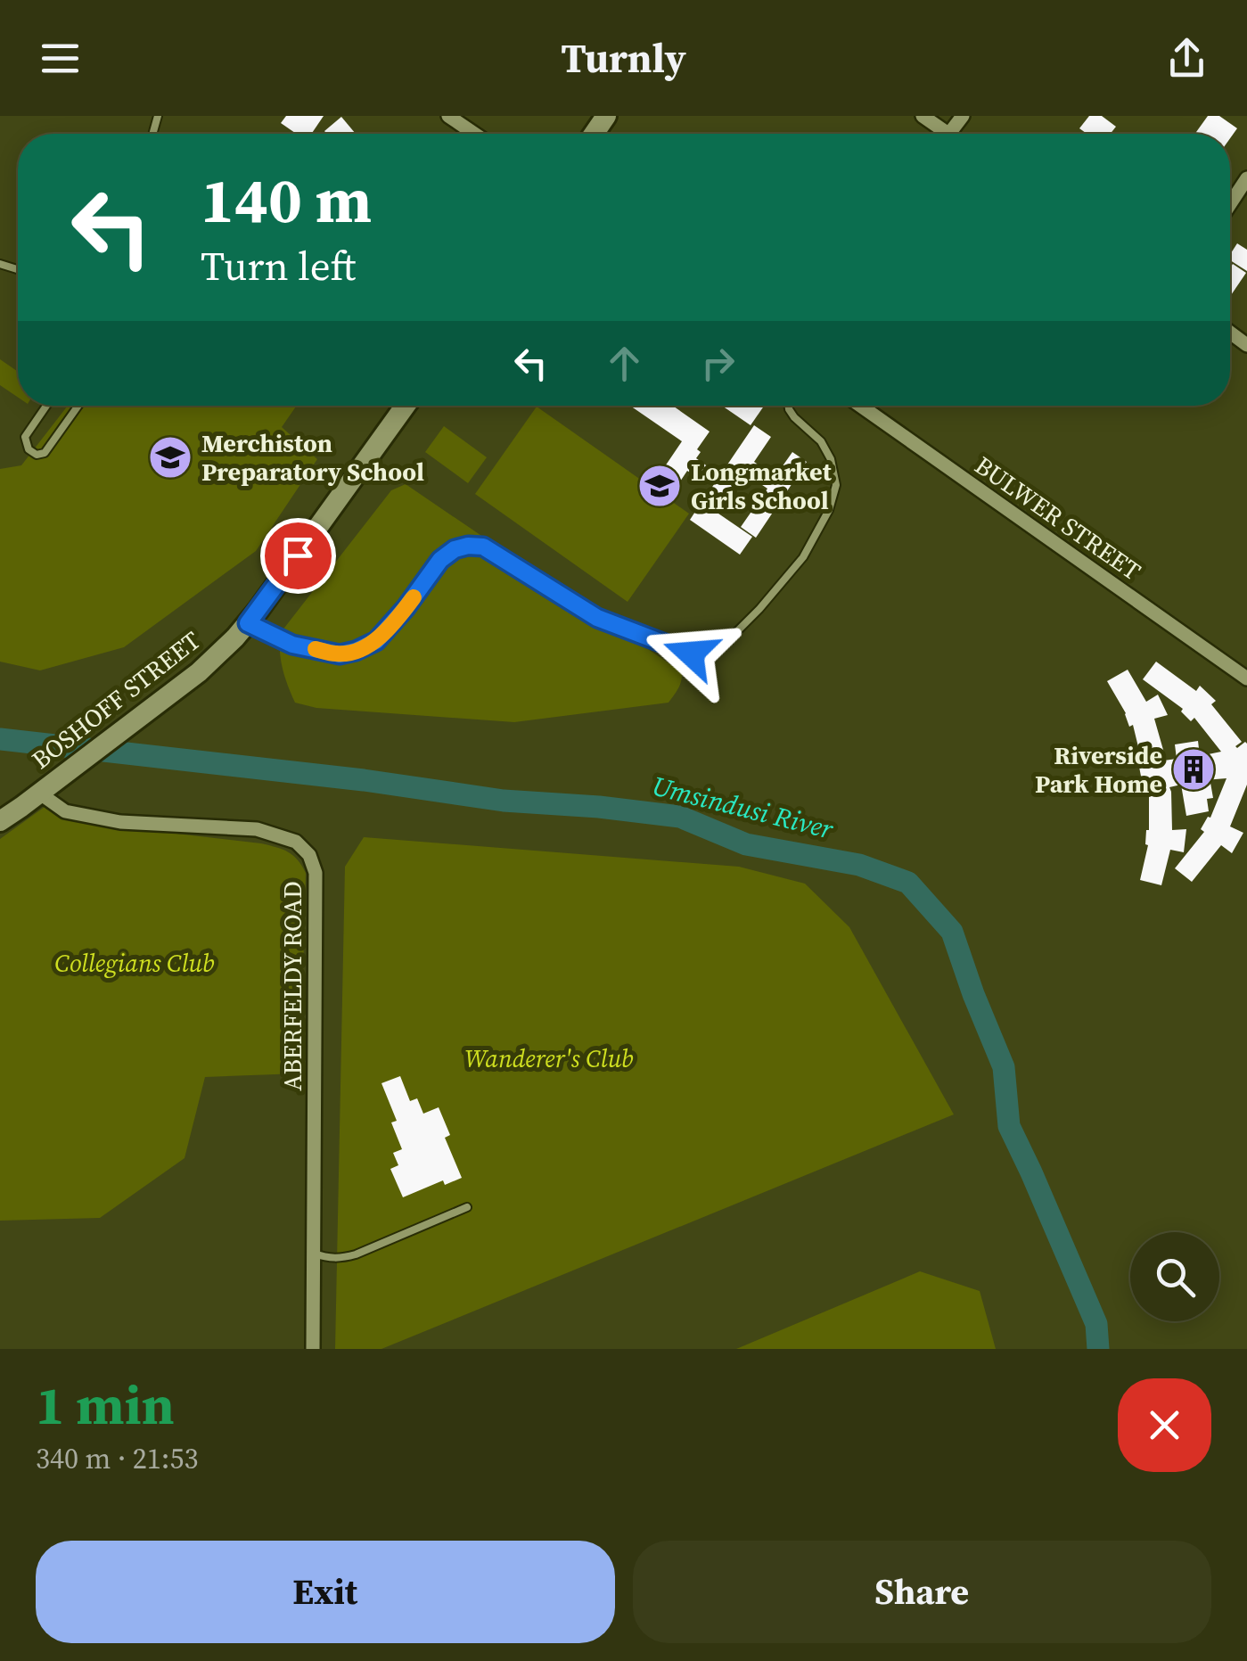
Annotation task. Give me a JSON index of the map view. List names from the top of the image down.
{
  "streets": {
    "main road": ["BOSHOFF STREET"],
    "street": ["BULWER STREET", "ABERFELDY ROAD"]
  },
  "crossings": [
    ["BOSHOFF STREET", "ABERFELDY ROAD"]
  ],
  "water": ["Umsindusi River"],
  "parks": ["Collegians Club", "Wanderer's Club"],
  "places": {
    "school or university": ["Merchiston Preparatory School", "Longmarket Girls School"],
    "building": ["Riverside Park Home"]
  },
  "page": {
    "header": "Turnly",
    "turn": ["140 m", "Turn left"],
    "heading": ["1 min", "340 m · 21:53"],
    "buttons": ["Exit", "Share"]
  }
}
